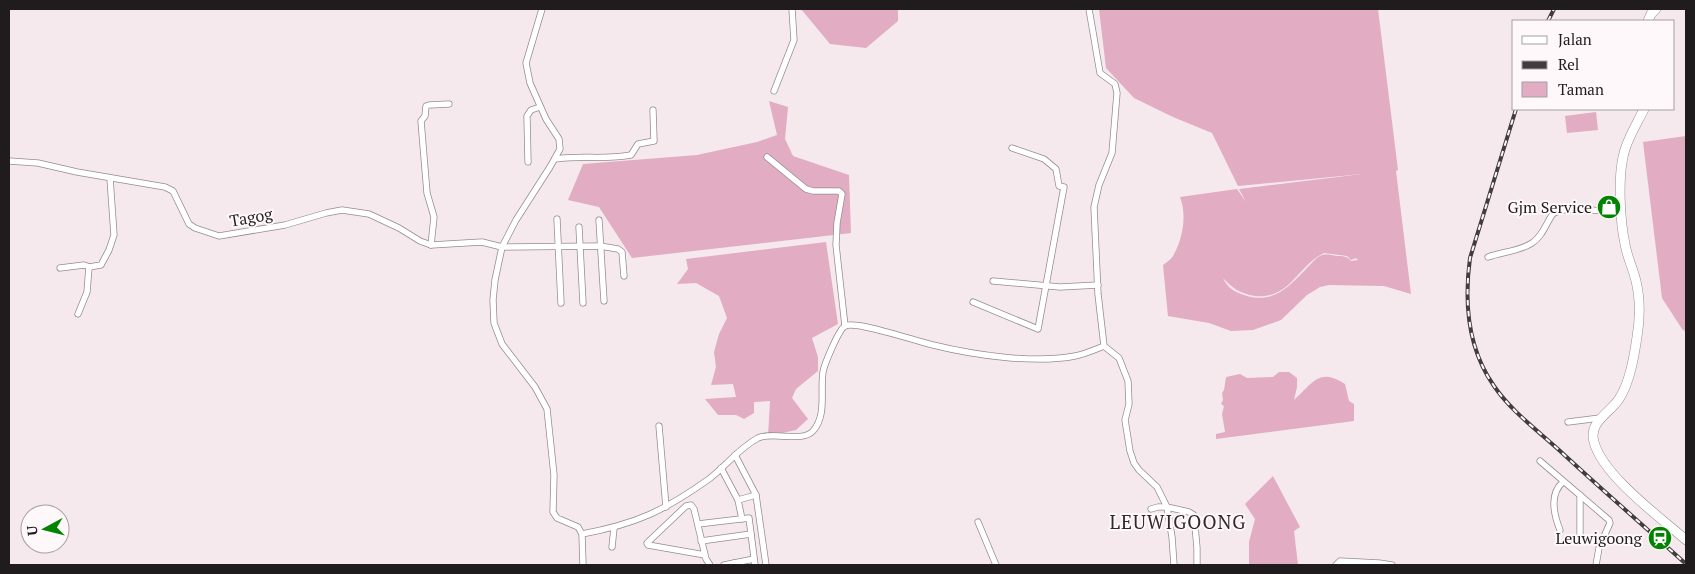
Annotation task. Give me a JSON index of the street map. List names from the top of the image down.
{
  "streets": {
    "street": ["Tagog"]
  },
  "districts": ["LEUWIGOONG"],
  "places": {
    "shop": ["Gjm Service"],
    "station": ["Leuwigoong"]
  },
  "legend": ["Jalan", "Rel", "Taman"],
  "north": "left"
}
